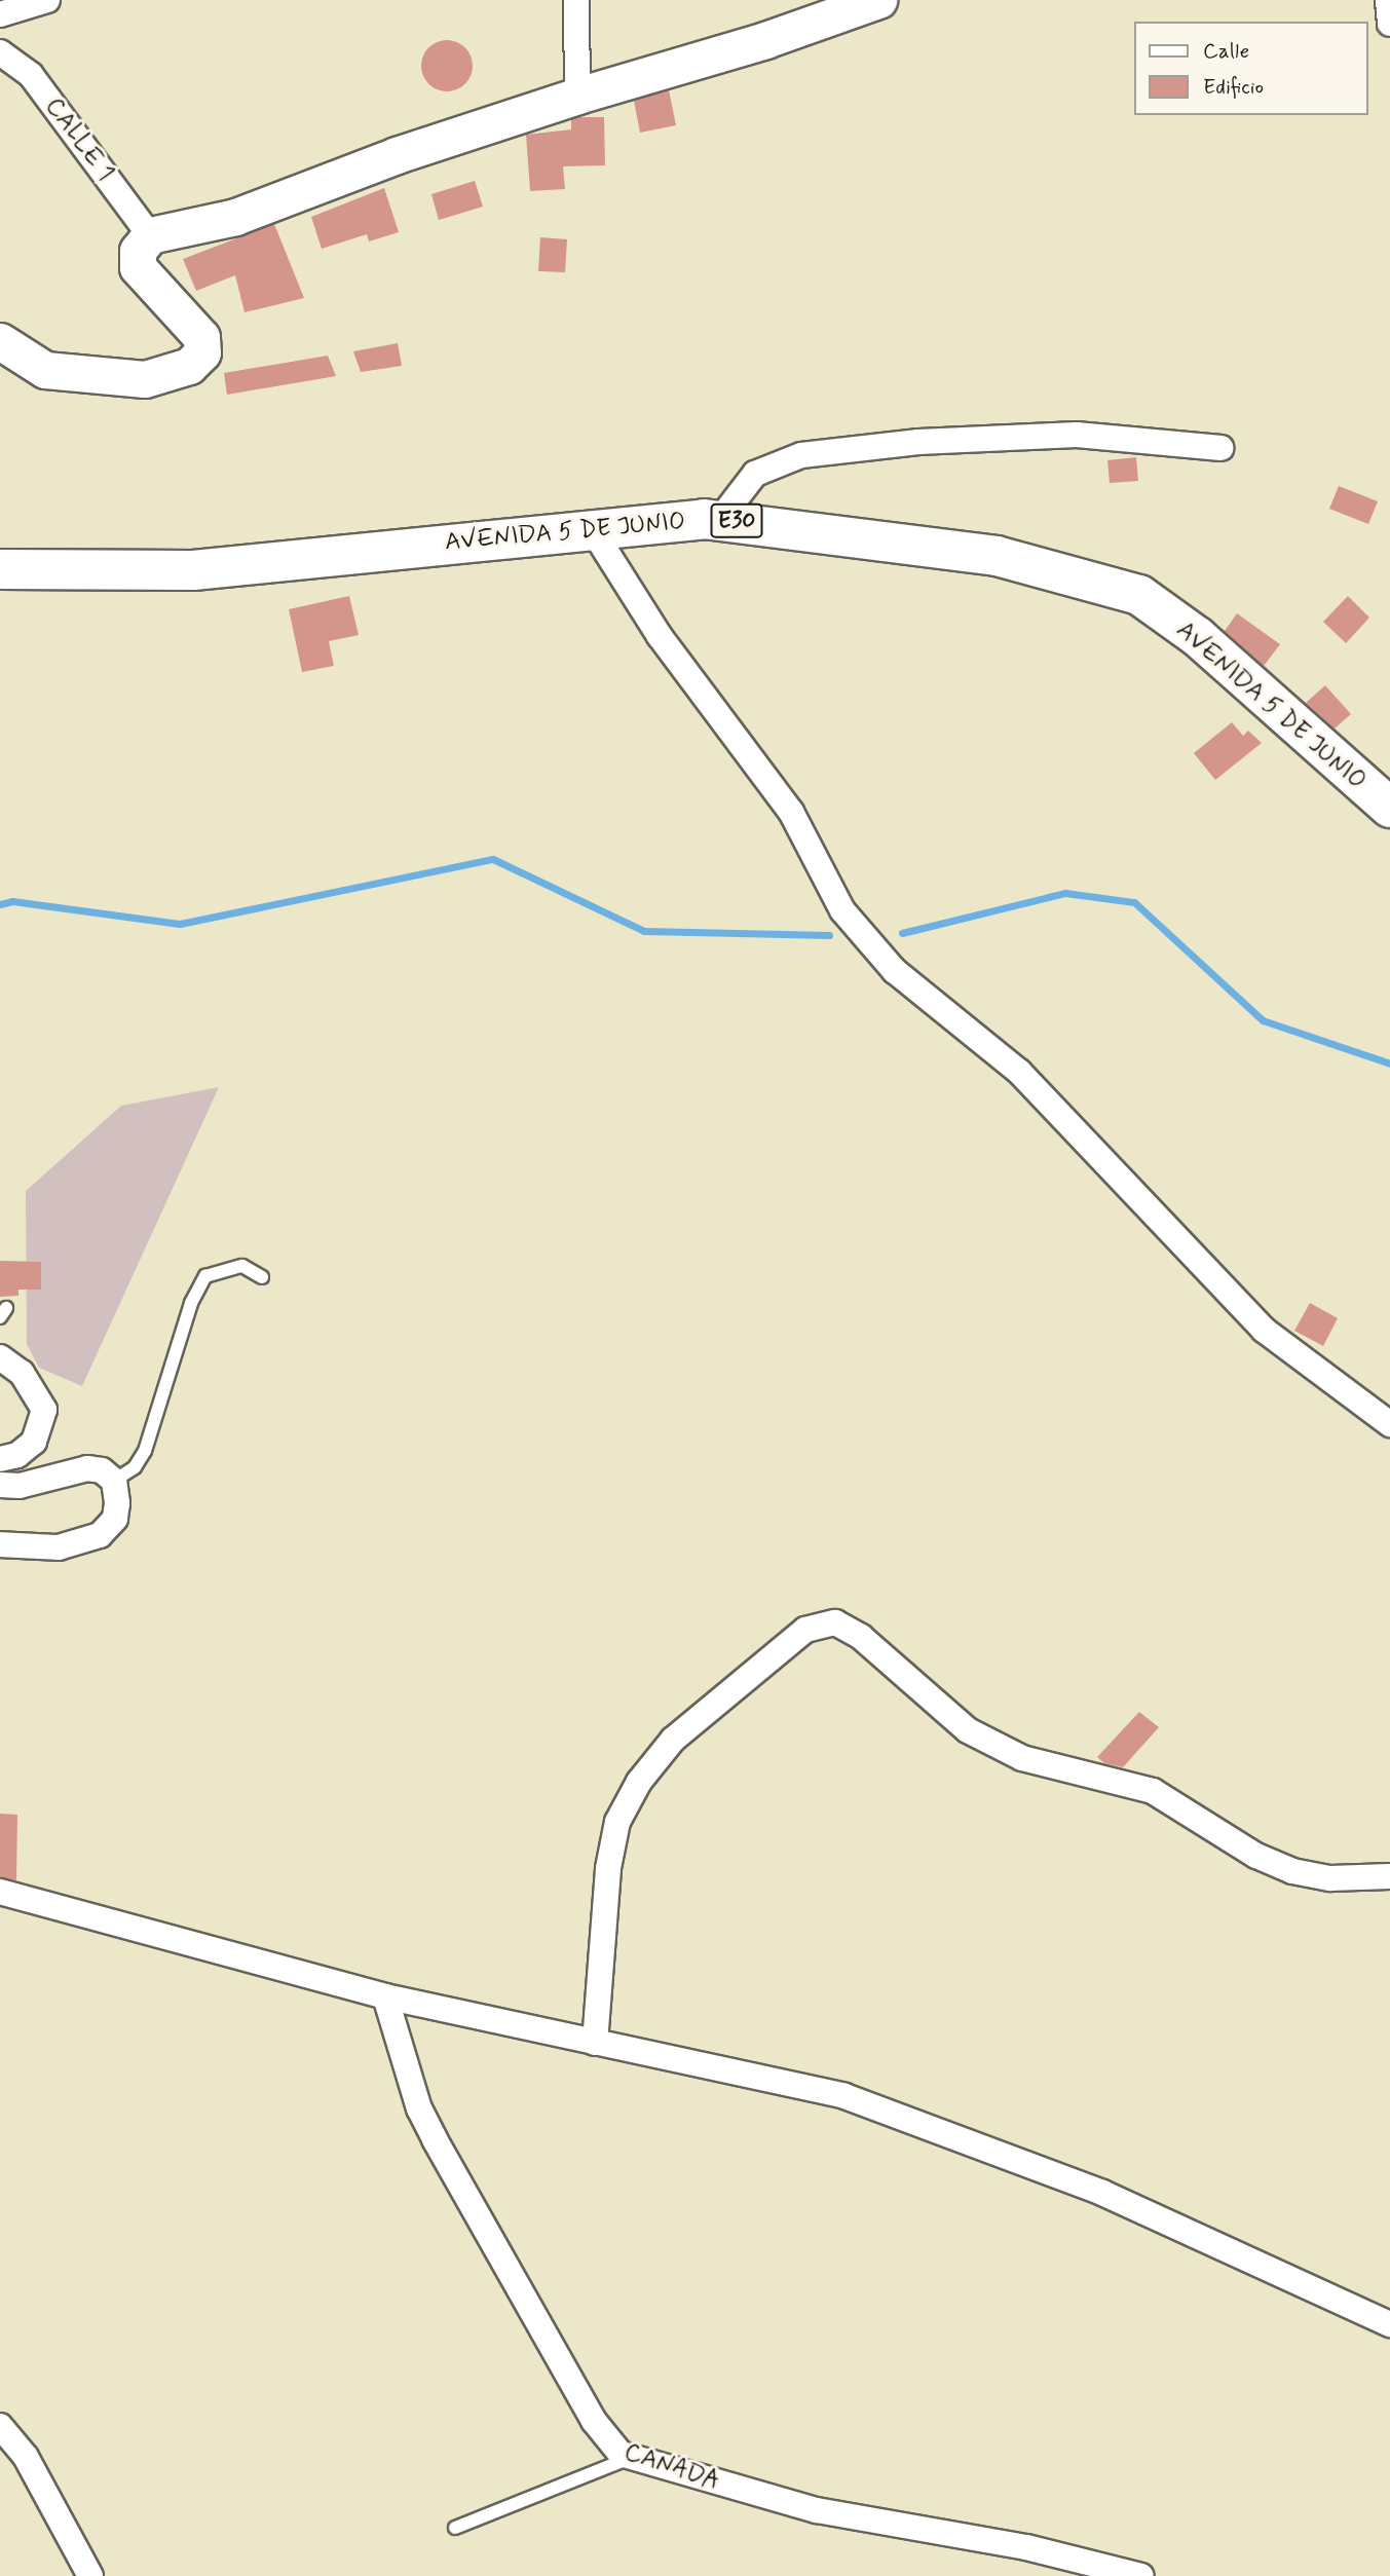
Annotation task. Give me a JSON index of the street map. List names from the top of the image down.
{
  "streets": {
    "main road": ["E30", "AVENIDA 5 DE JUNIO"],
    "street": ["CALLE 1", "CANADA"]
  },
  "legend": ["Calle", "Edificio"]
}
